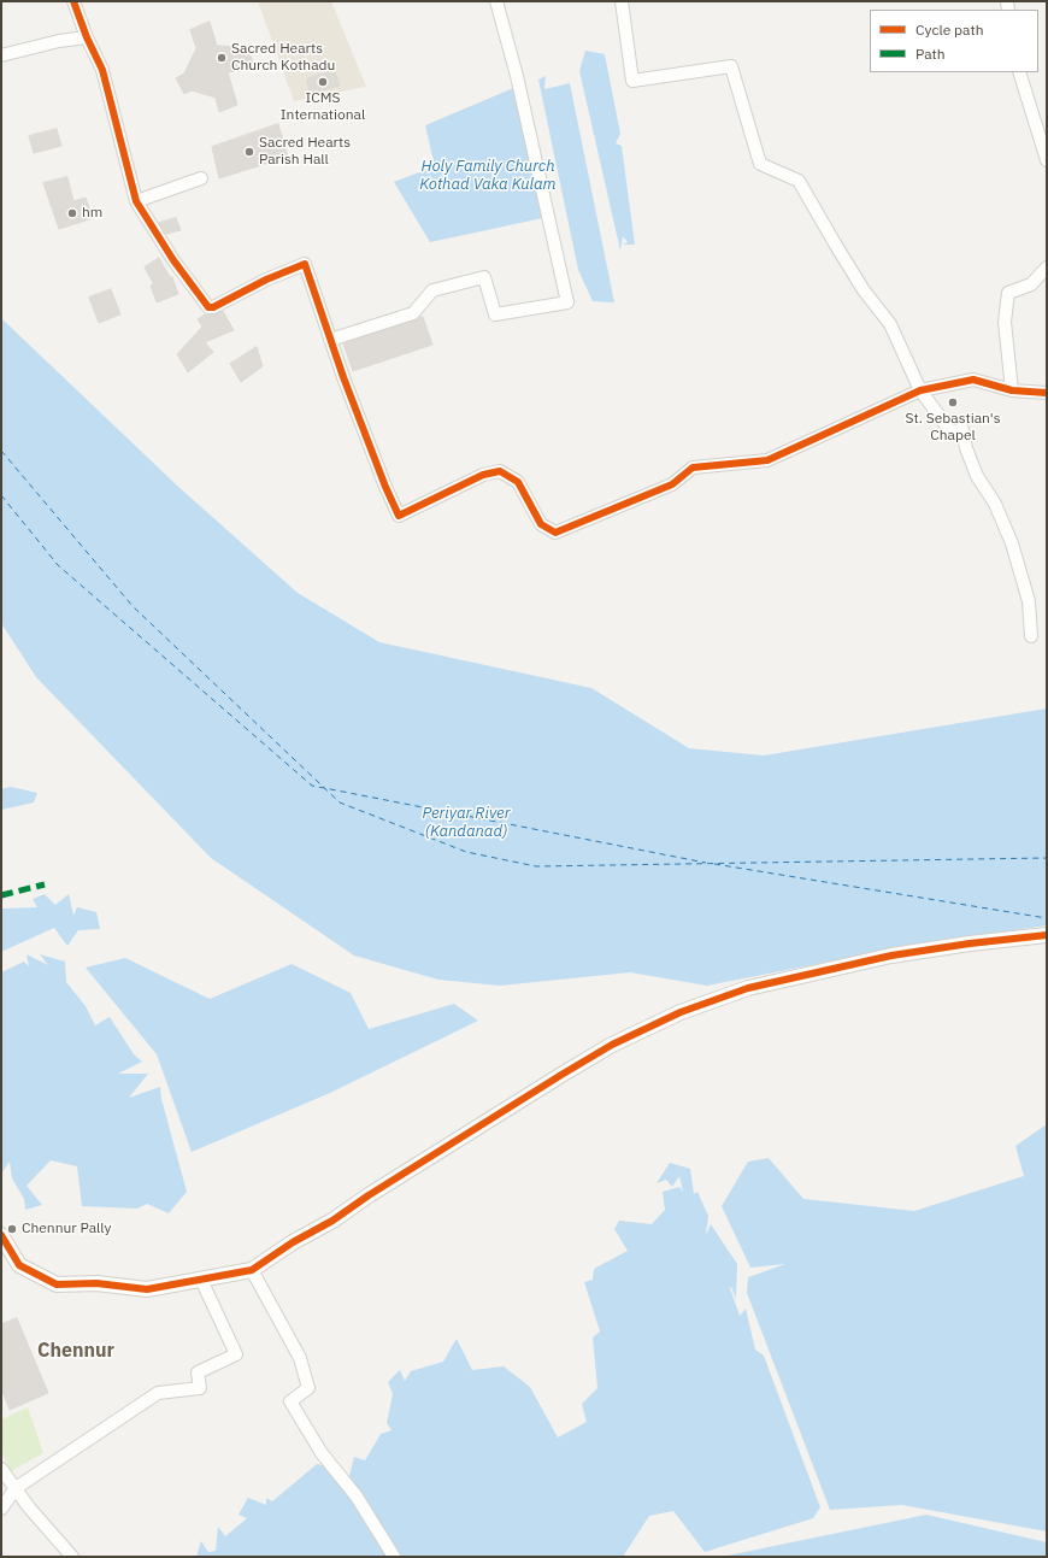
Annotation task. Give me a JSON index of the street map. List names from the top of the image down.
{
  "districts": ["Chennur"],
  "water": ["Holy Family Church Kothad Vaka Kulam", "Periyar River (Kandanad)"],
  "places": [
    "Sacred Hearts Church Kothadu",
    "ICMS International",
    "Sacred Hearts Parish Hall",
    "hm",
    "St. Sebastian's Chapel",
    "Chennur Pally"
  ],
  "legend": ["Cycle path", "Path"]
}
